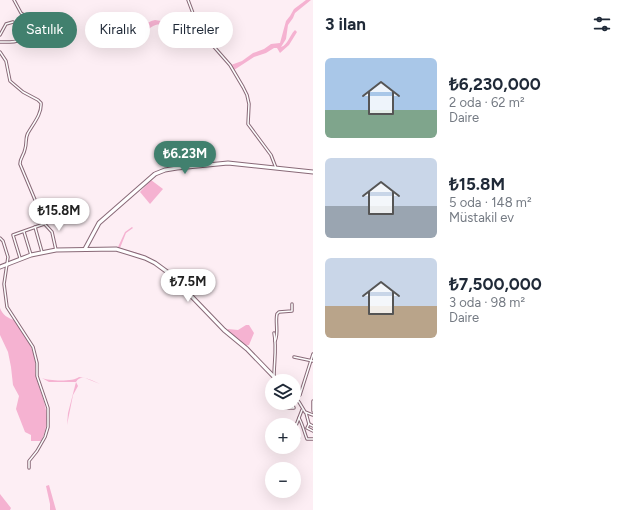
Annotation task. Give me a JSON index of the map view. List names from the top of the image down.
{
  "page": {
    "heading": "3 ilan",
    "chip": ["Satılık", "Kiralık", "Filtreler"],
    "list": [
      {
        "name": "₺6,230,000",
        "note": "2 oda · 62 m² · Daire"
      },
      {
        "name": "₺15.8M",
        "note": "5 oda · 148 m² · Müstakil ev"
      },
      {
        "name": "₺7,500,000",
        "note": "3 oda · 98 m² · Daire"
      }
    ],
    "price": ["₺6.23M", "₺15.8M", "₺7.5M"],
    "map_buttons": ["+", "−"]
  }
}
